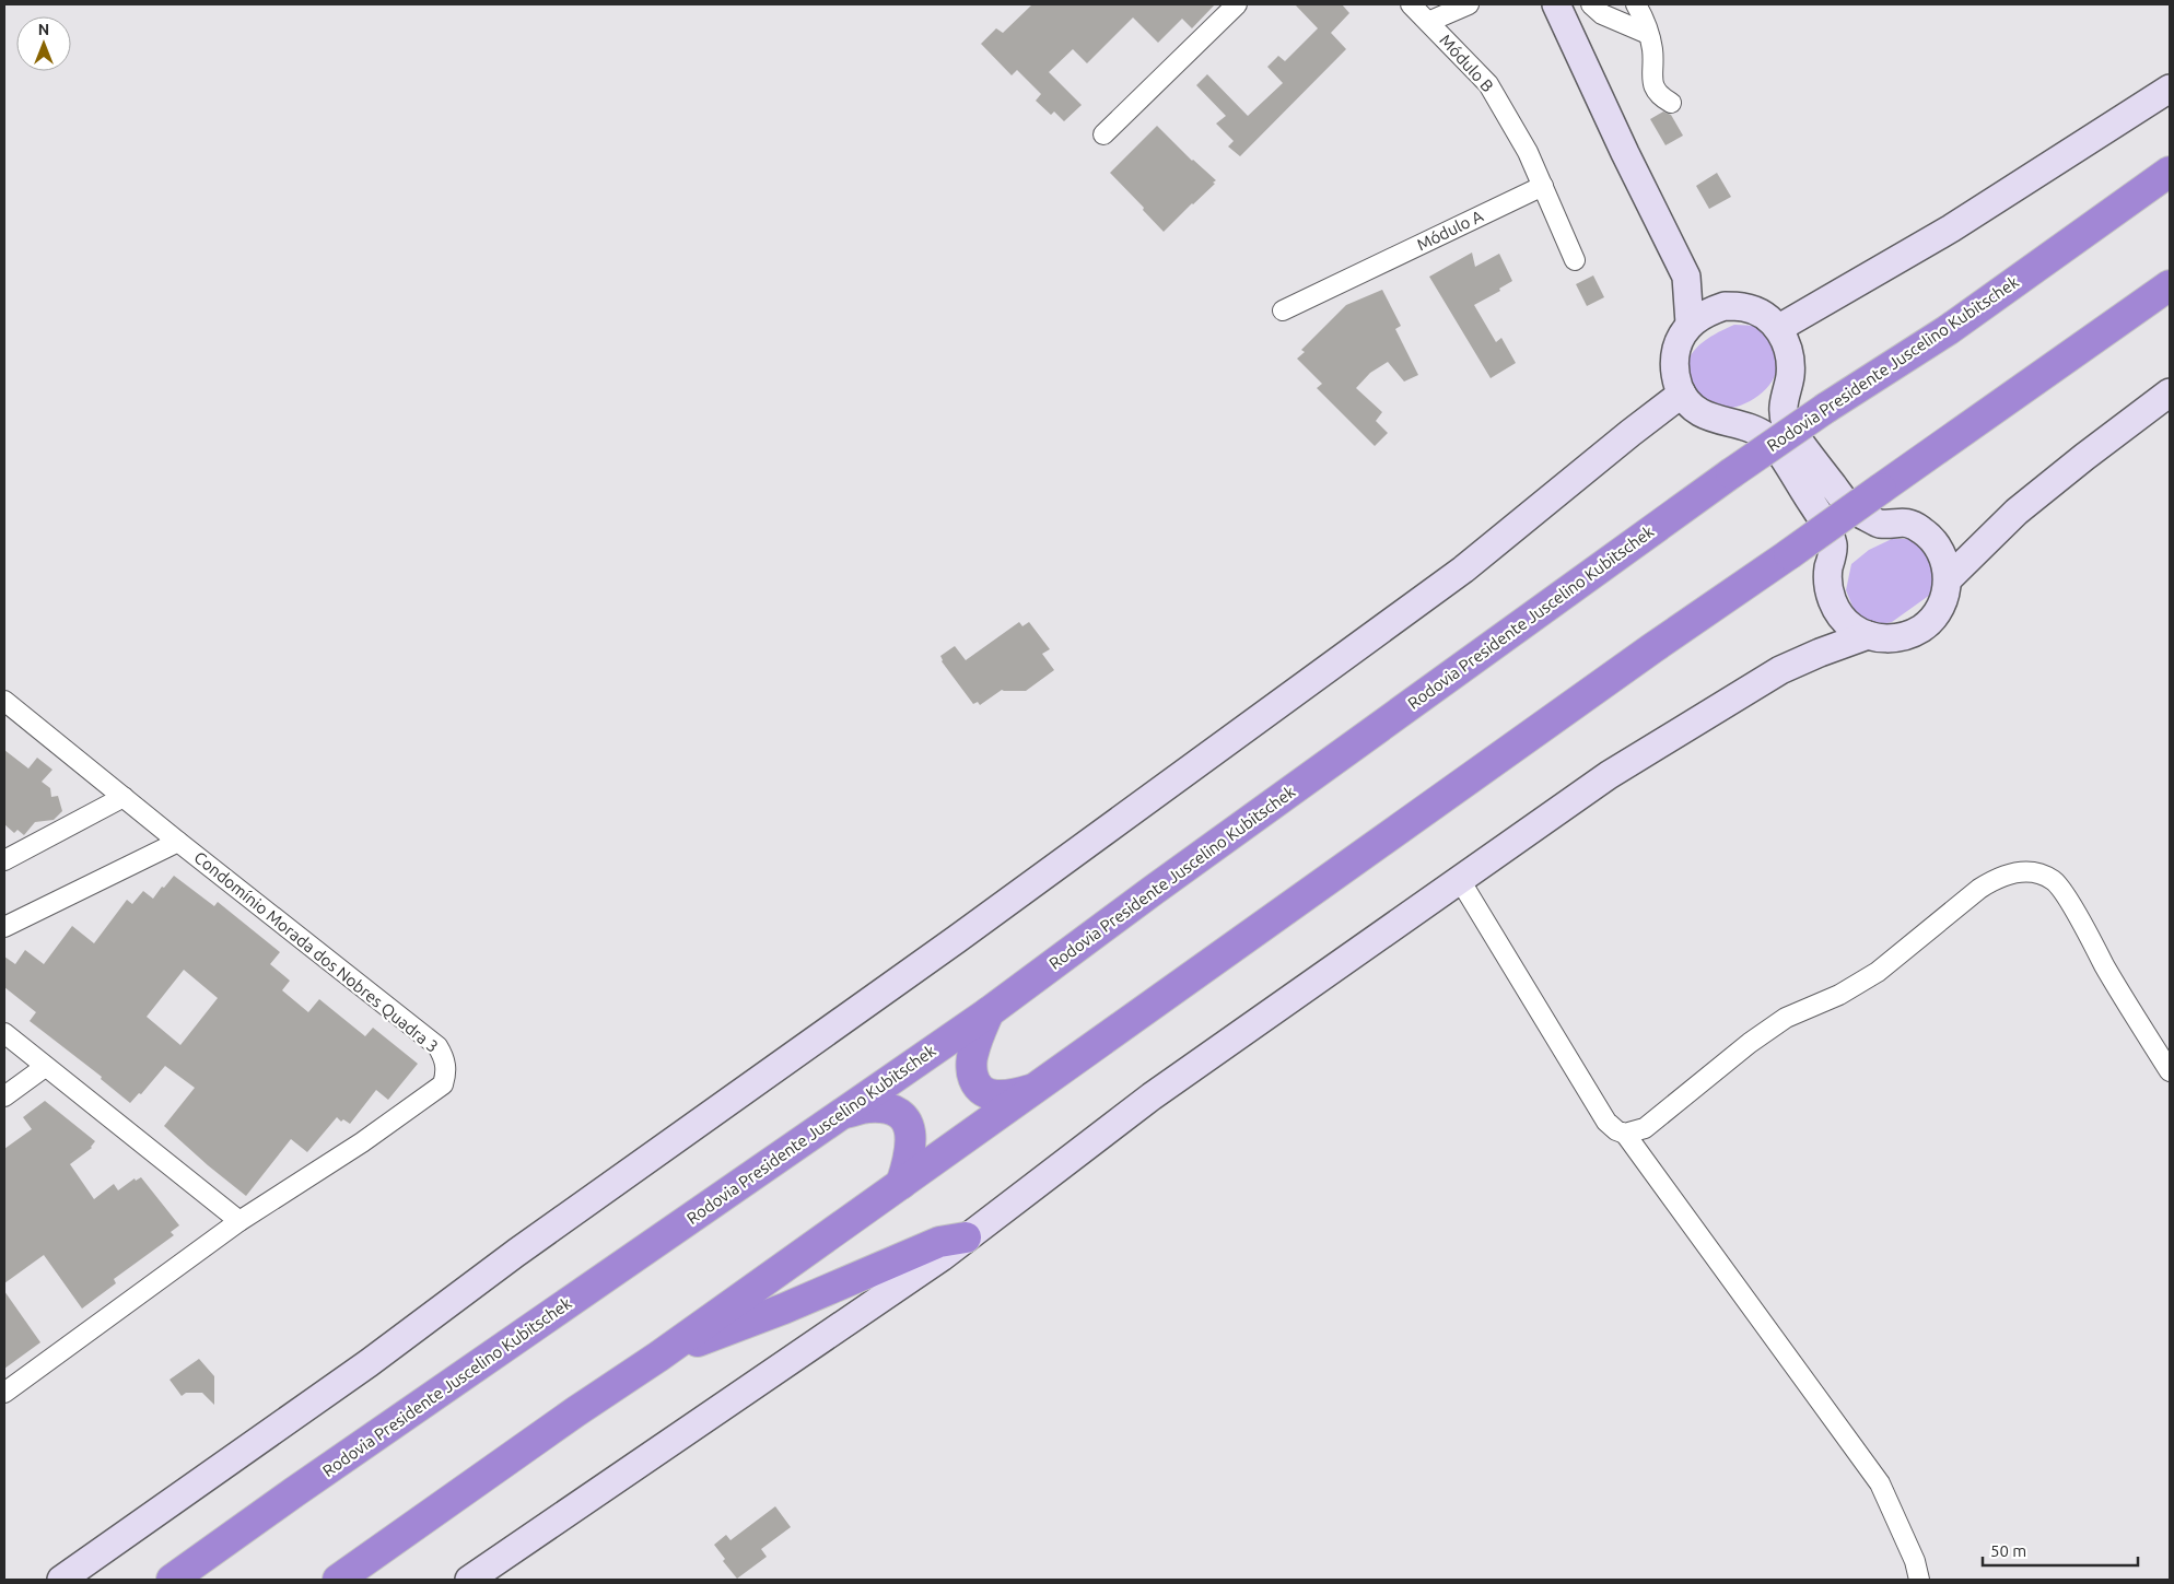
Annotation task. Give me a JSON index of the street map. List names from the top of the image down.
{
  "streets": {
    "highway": ["Rodovia Presidente Juscelino Kubitschek"],
    "street": ["Módulo B", "Módulo A", "Condomínio Morada dos Nobres Quadra 3"]
  },
  "crossings": [
    ["Módulo B", "Módulo A"]
  ],
  "scale_bar": "50 m",
  "north": "top"
}
